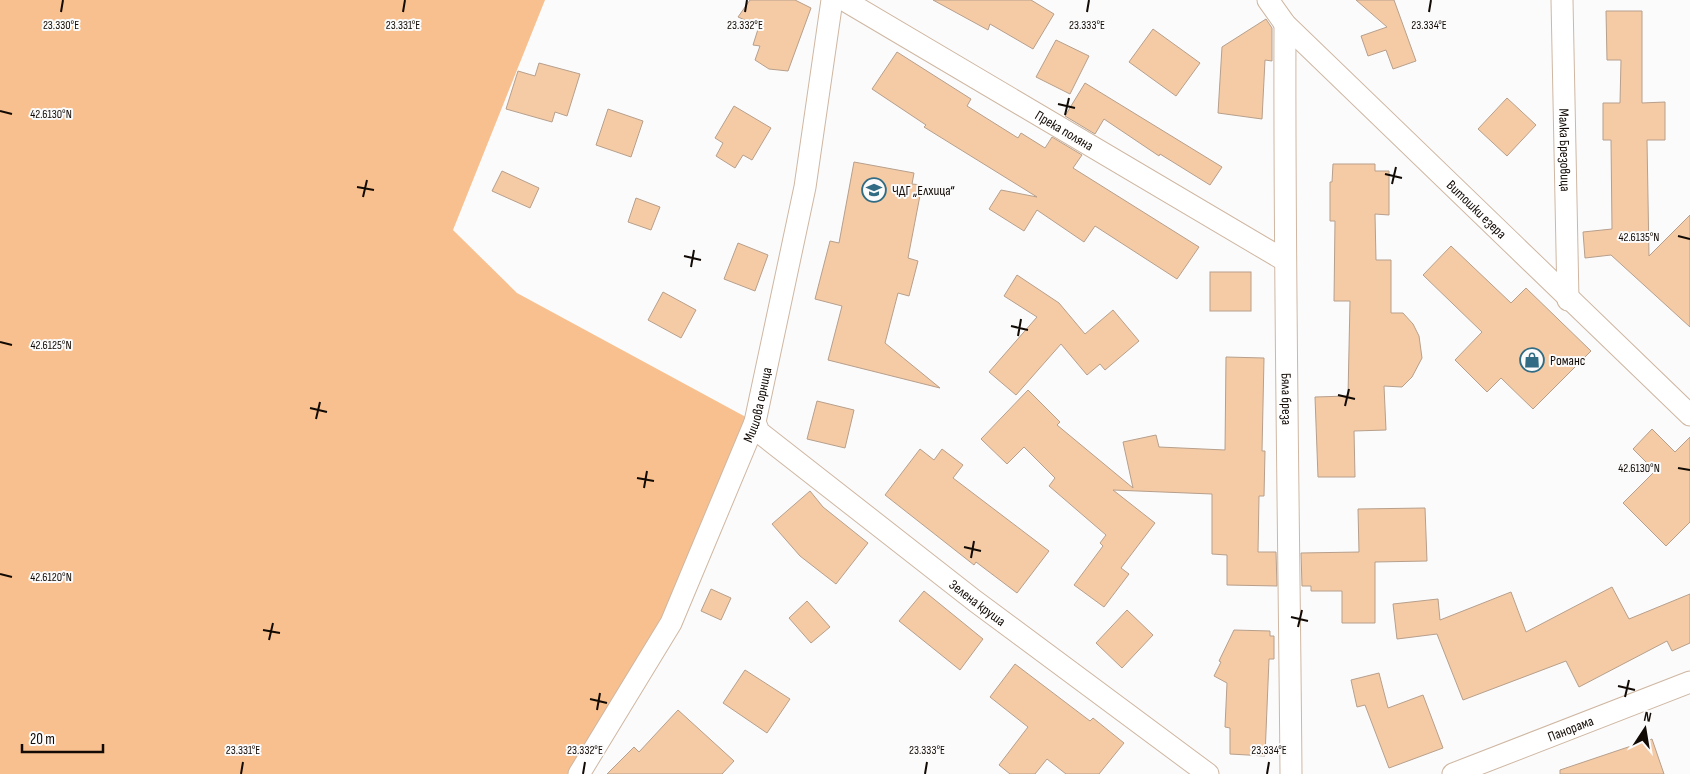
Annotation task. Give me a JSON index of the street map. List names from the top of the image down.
{
  "streets": {
    "street": [
      "Прека поляна",
      "Малка Брезовица",
      "Витошки езера",
      "Бяла бреза",
      "Мишова орница",
      "Зелена круша",
      "Панорама"
    ]
  },
  "crossings": [
    ["Прека поляна", "Бяла бреза"],
    ["Малка Брезовица", "Витошки езера"],
    ["Витошки езера", "Бяла бреза"],
    ["Мишова орница", "Зелена круша"]
  ],
  "places": {
    "school or university": ["ЧДГ „Елхица“"],
    "shop": ["Романс"]
  },
  "scale_bar": "20 m",
  "north": "top",
  "coordinates": [
    "23.330°E",
    "23.331°E",
    "23.332°E",
    "23.333°E",
    "23.334°E",
    "42.6130°N",
    "42.6135°N",
    "42.6125°N",
    "42.6120°N"
  ]
}
